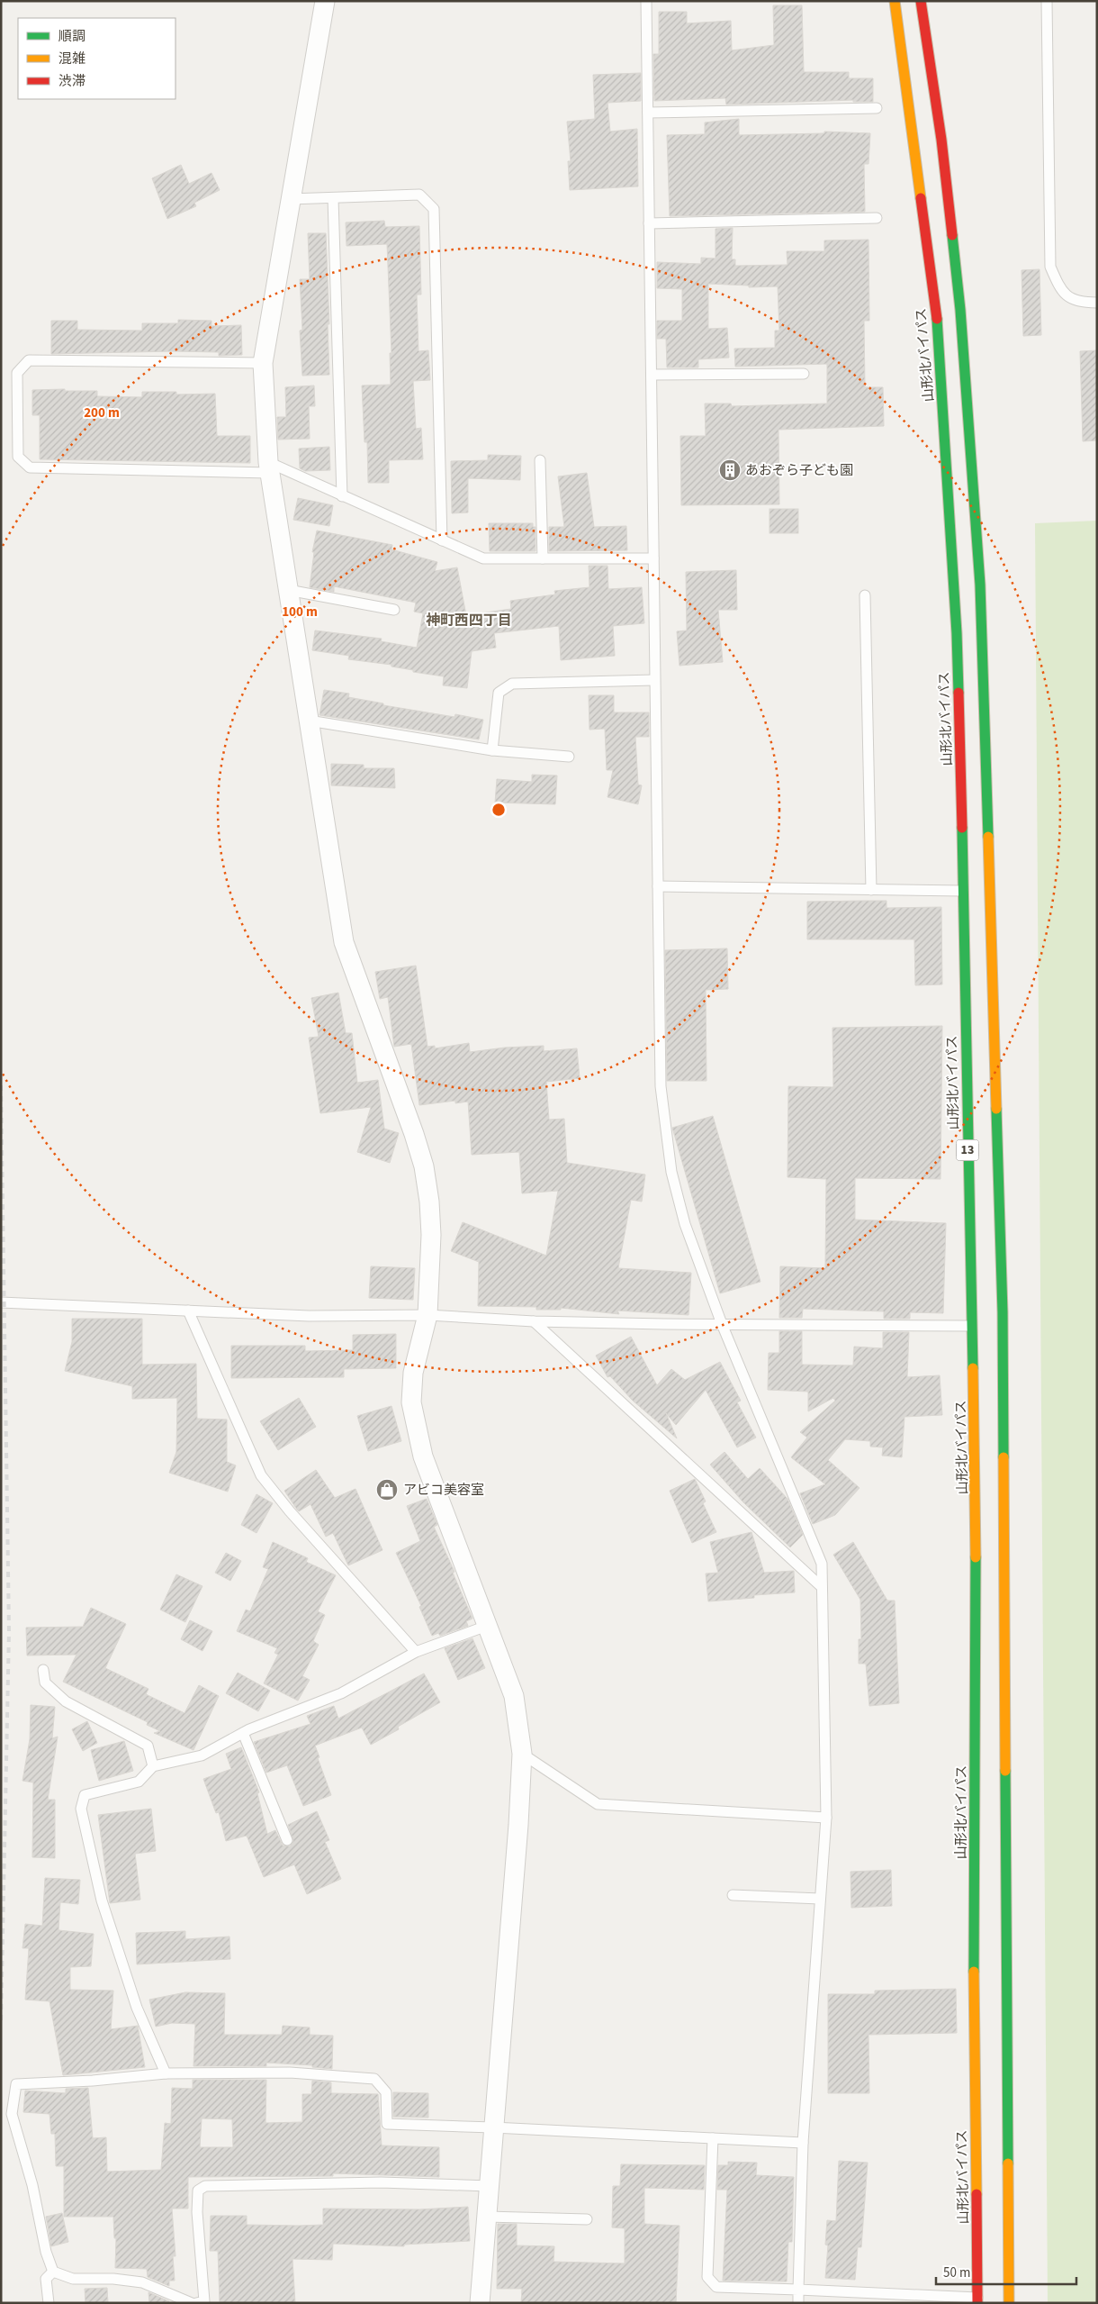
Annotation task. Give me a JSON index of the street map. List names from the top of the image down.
{
  "streets": {
    "highway": ["山形北バイパス", "13"]
  },
  "districts": ["神町西四丁目"],
  "places": {
    "building": ["あおぞら子ども園"],
    "shop": ["アビコ美容室"]
  },
  "legend": ["順調", "混雑", "渋滞"],
  "scale_bar": "50 m",
  "rings": ["200 m", "100 m"]
}
